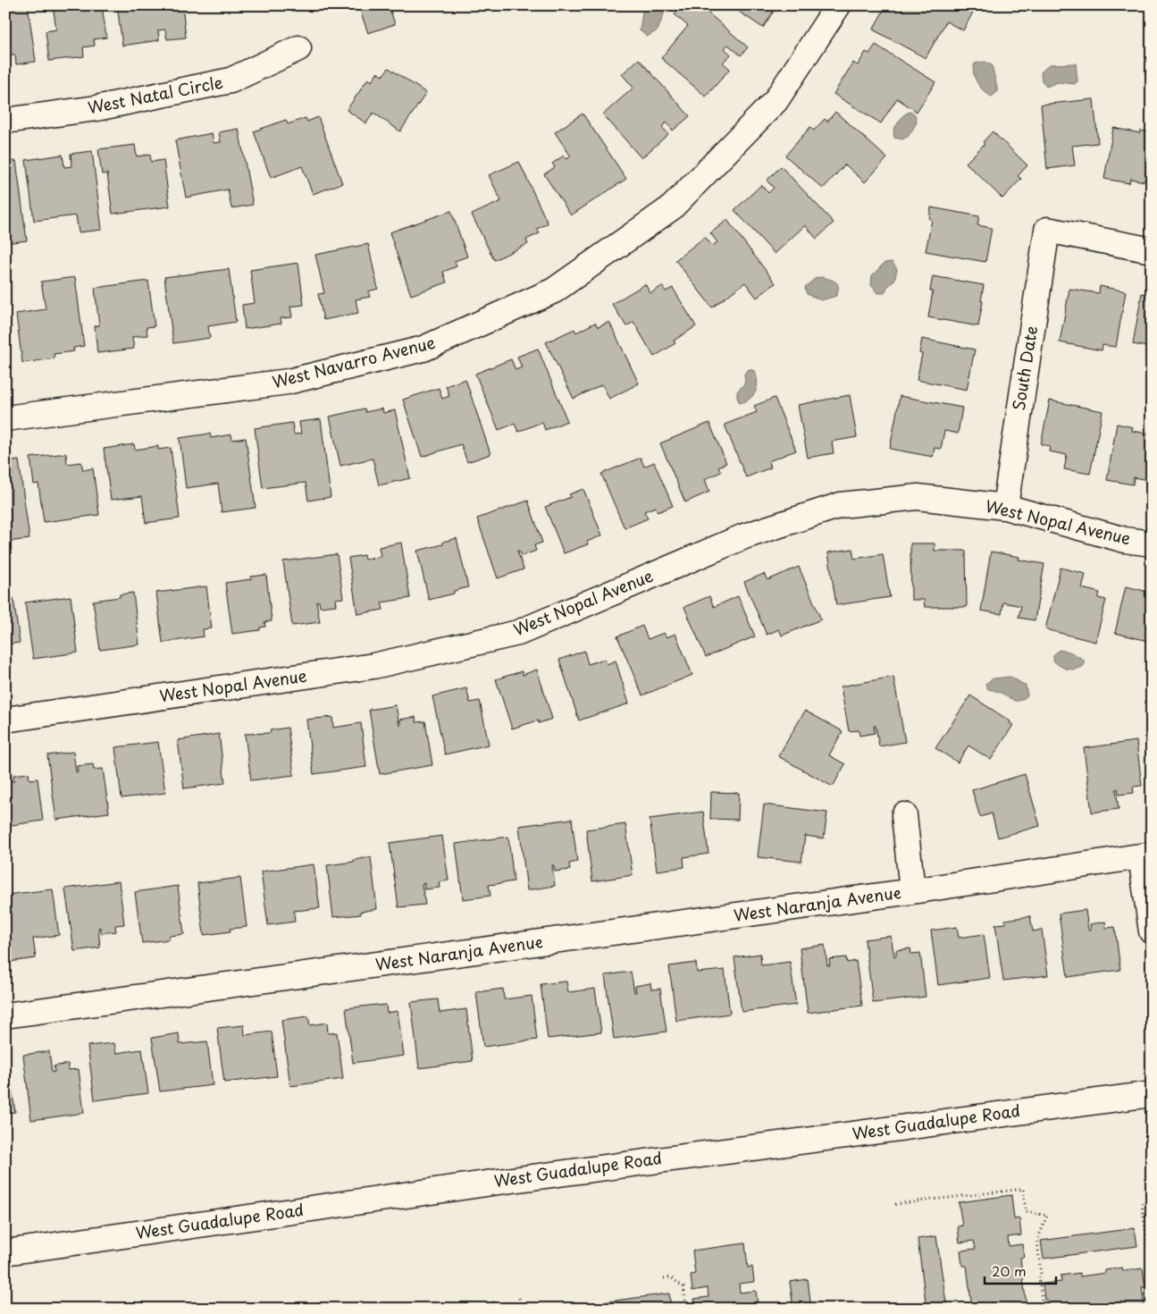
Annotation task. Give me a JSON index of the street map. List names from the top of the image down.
{
  "streets": {
    "street": [
      "West Natal Circle",
      "West Navarro Avenue",
      "South Date",
      "West Nopal Avenue",
      "West Naranja Avenue",
      "West Guadalupe Road"
    ]
  },
  "crossings": [
    ["South Date", "West Nopal Avenue"]
  ],
  "scale_bar": "20 m"
}
